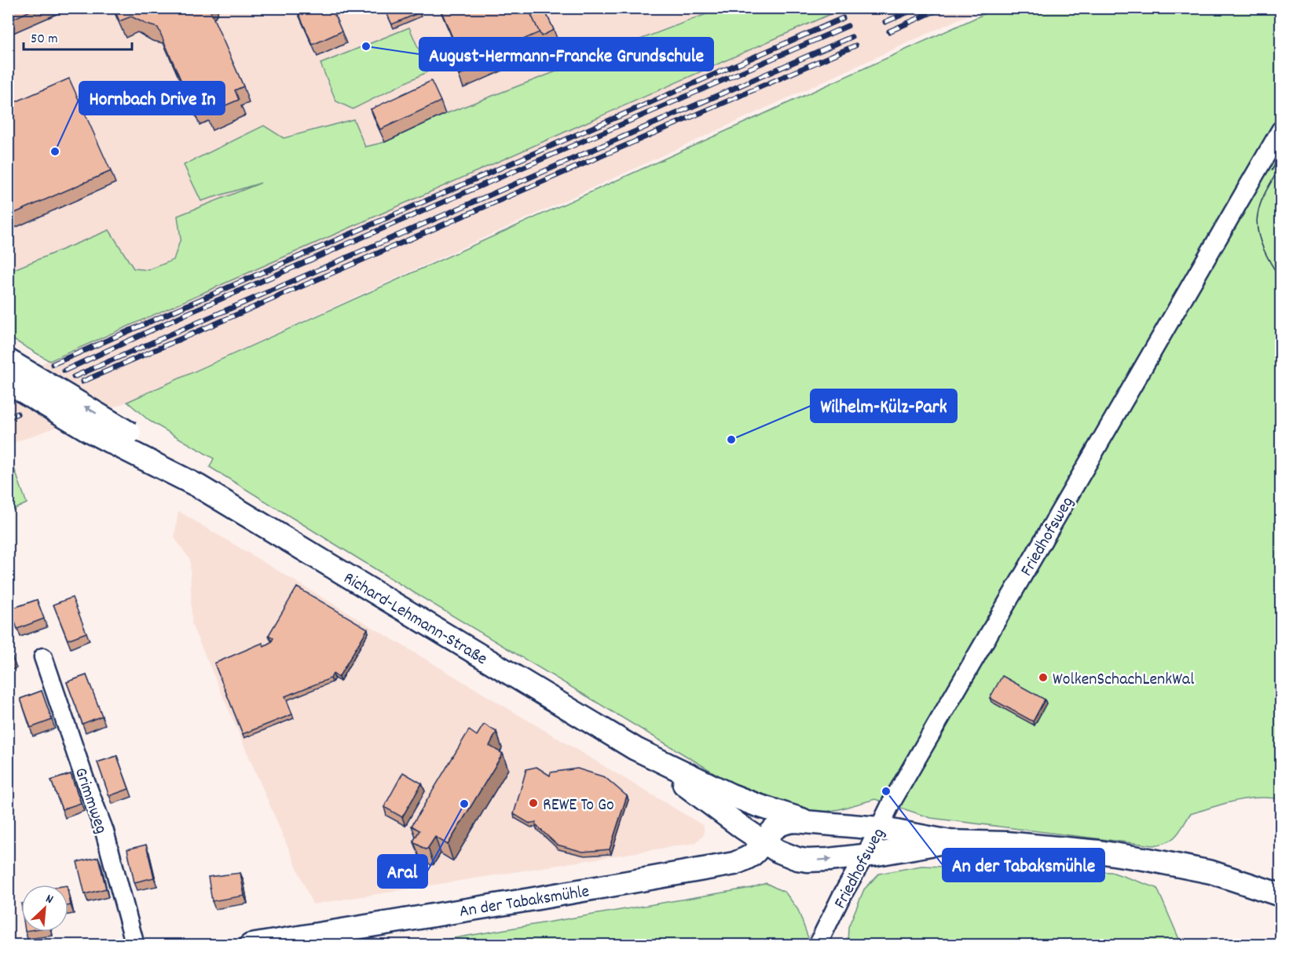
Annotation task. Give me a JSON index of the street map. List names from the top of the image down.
{
  "streets": {
    "main road": ["Richard-Lehmann-Straße", "An der Tabaksmühle"],
    "street": ["Friedhofsweg", "Grimmweg"]
  },
  "crossings": [
    ["Friedhofsweg", "Richard-Lehmann-Straße"],
    ["Friedhofsweg", "An der Tabaksmühle"],
    ["Richard-Lehmann-Straße", "An der Tabaksmühle"]
  ],
  "places": [
    "August-Hermann-Francke Grundschule",
    "Hornbach Drive In",
    "Wilhelm-Külz-Park",
    "WolkenSchachLenkWal",
    "An der Tabaksmühle",
    "REWE To Go",
    "Aral"
  ],
  "scale_bar": "50 m",
  "north": "top right"
}
